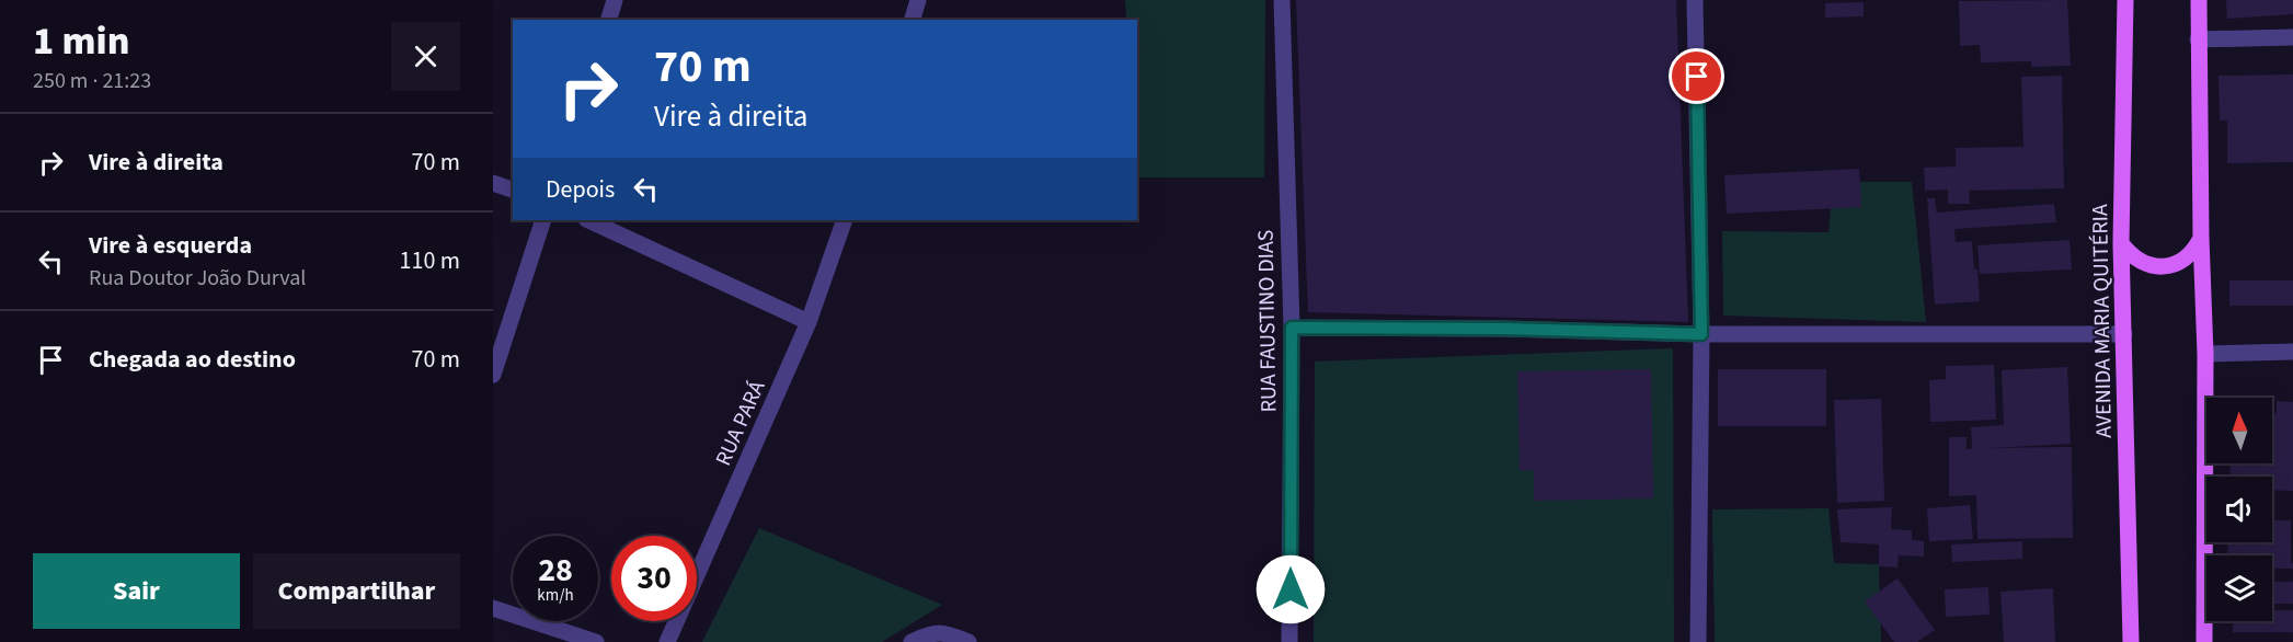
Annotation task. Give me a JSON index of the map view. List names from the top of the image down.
{
  "streets": {
    "main road": ["AVENIDA MARIA QUITÉRIA"],
    "street": ["RUA FAUSTINO DIAS", "RUA PARÁ"]
  },
  "north": "top",
  "page": {
    "heading": ["1 min", "250 m · 21:23"],
    "turn": ["70 m", "Vire à direita"],
    "list": [
      {
        "name": "Vire à direita",
        "value": "70 m"
      },
      {
        "name": "Vire à esquerda",
        "note": "Rua Doutor João Durval",
        "value": "110 m"
      },
      {
        "name": "Chegada ao destino",
        "value": "70 m"
      }
    ],
    "then": "Depois",
    "speed": "28 km/h",
    "limit": "30",
    "buttons": ["Sair", "Compartilhar"]
  }
}
